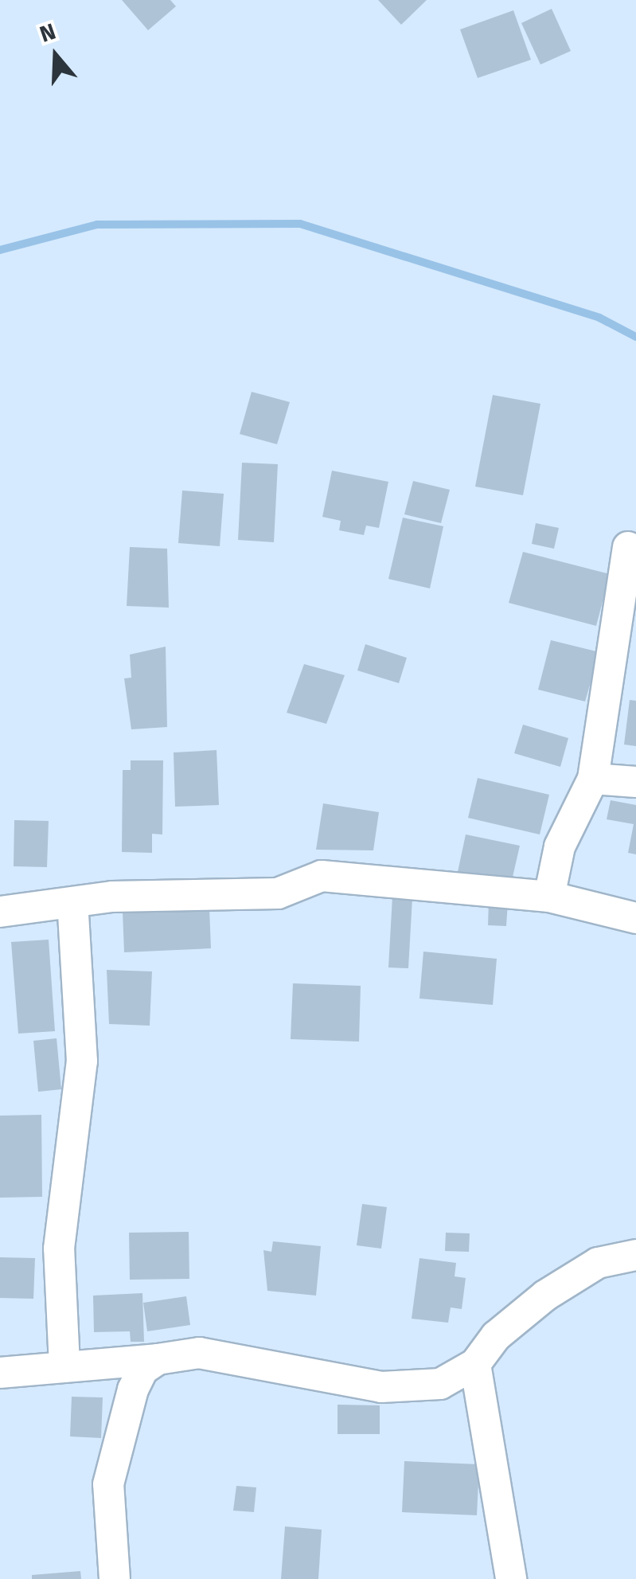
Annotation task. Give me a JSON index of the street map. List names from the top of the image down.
{
  "north": "top"
}
